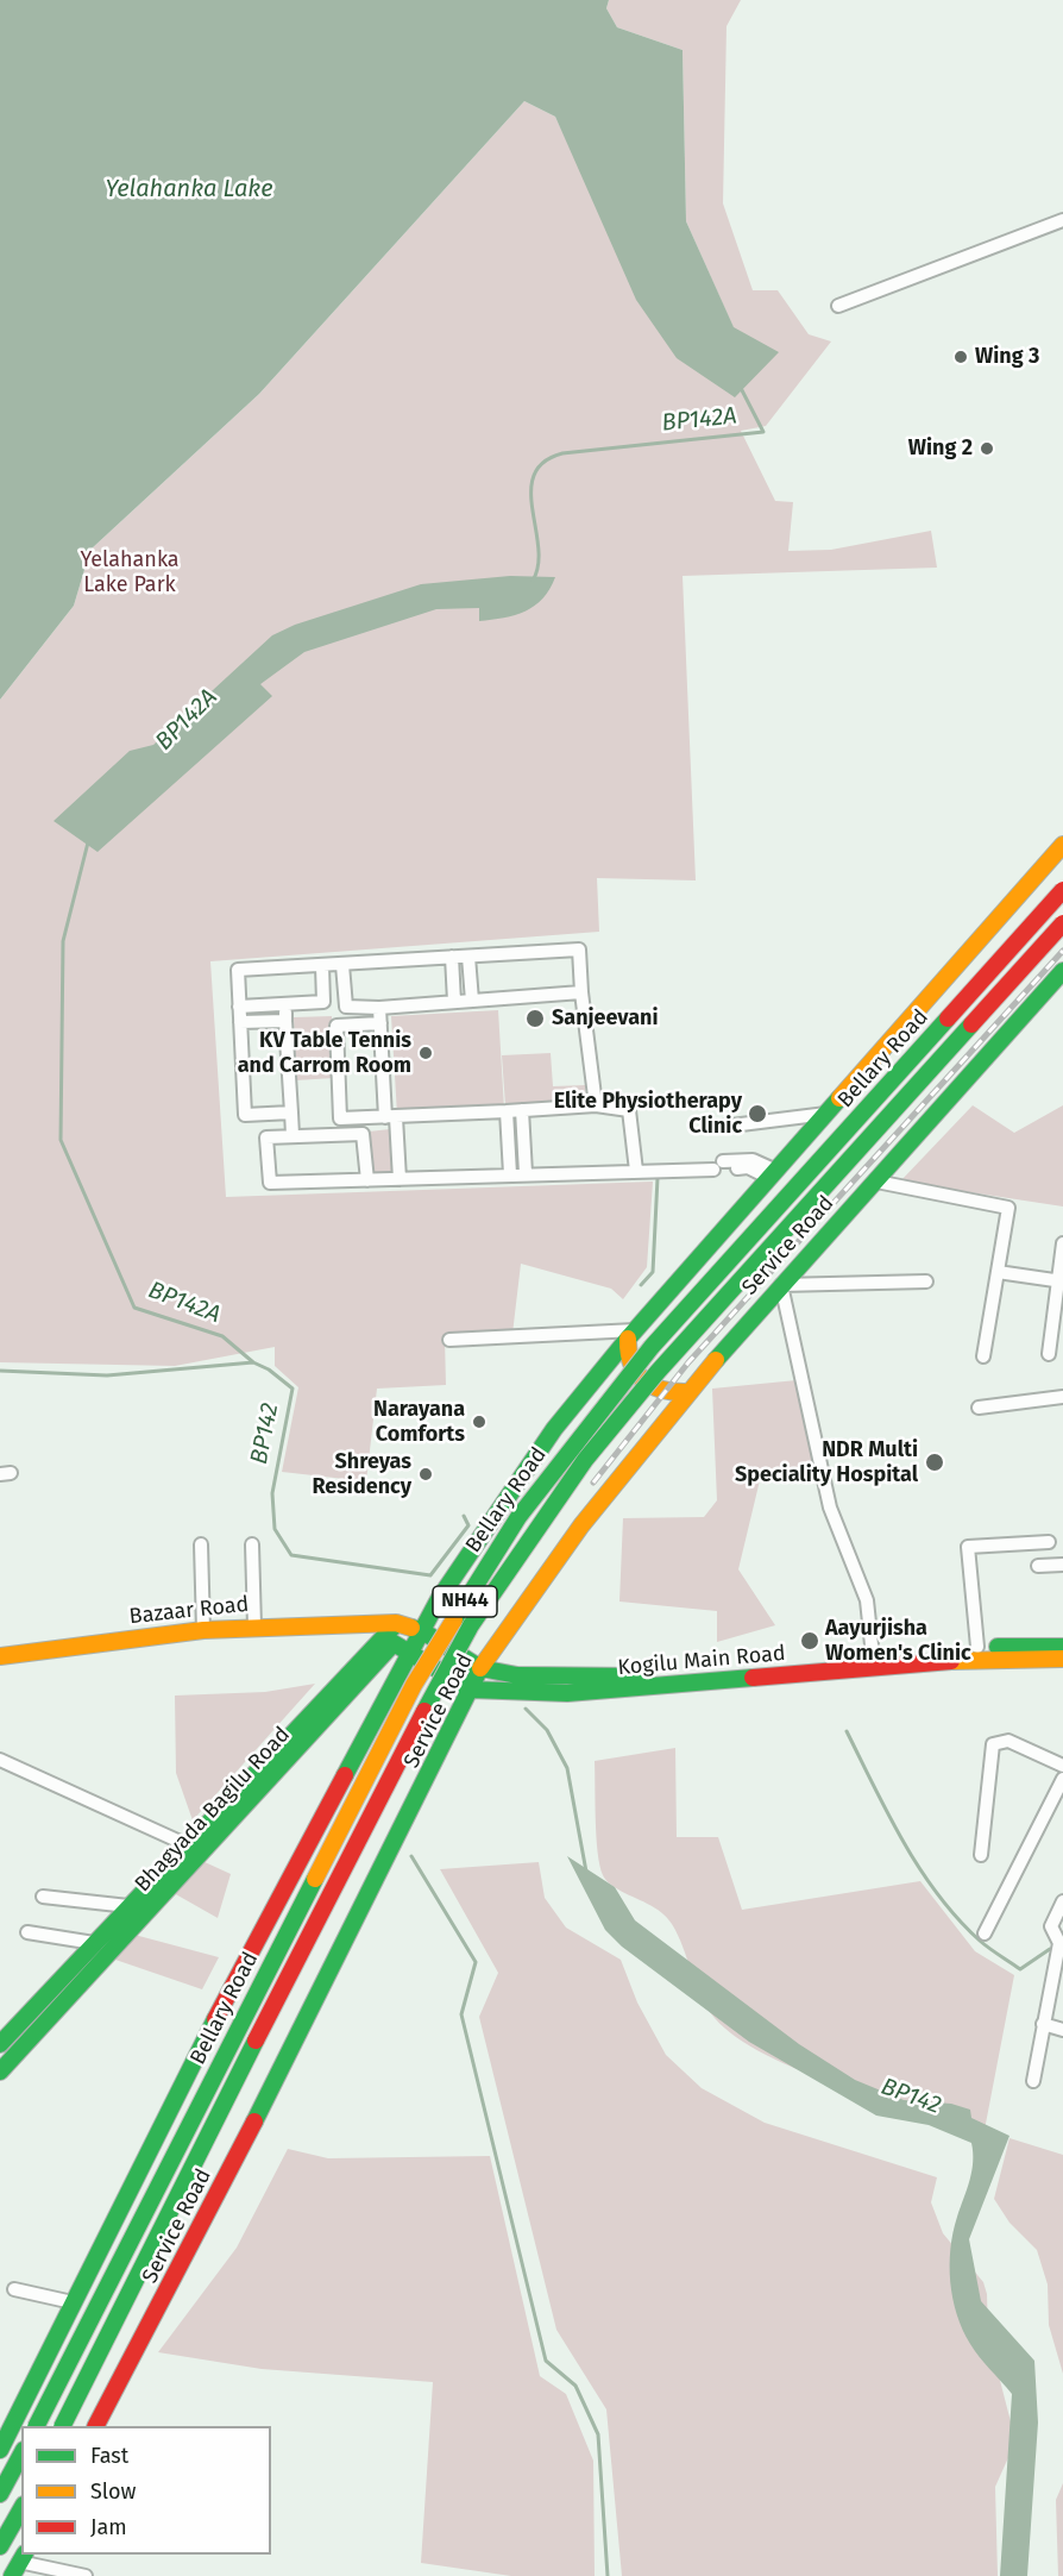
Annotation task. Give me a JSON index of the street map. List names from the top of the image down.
{
  "streets": {
    "main road": [
      "Bellary Road",
      "Service Road",
      "NH44",
      "Bazaar Road",
      "Kogilu Main Road",
      "Bhagyada Bagilu Road"
    ]
  },
  "crossings": [
    ["Service Road", "Kogilu Main Road"],
    ["Bazaar Road", "Bhagyada Bagilu Road"]
  ],
  "water": ["Yelahanka Lake", "BP142A", "BP142"],
  "parks": ["Yelahanka Lake Park"],
  "places": [
    "Wing 3",
    "Wing 2",
    "Sanjeevani",
    "KV Table Tennis and Carrom Room",
    "Elite Physiotherapy Clinic",
    "Narayana Comforts",
    "NDR Multi Speciality Hospital",
    "Shreyas Residency",
    "Aayurjisha Women's Clinic"
  ],
  "legend": ["Fast", "Slow", "Jam"]
}
